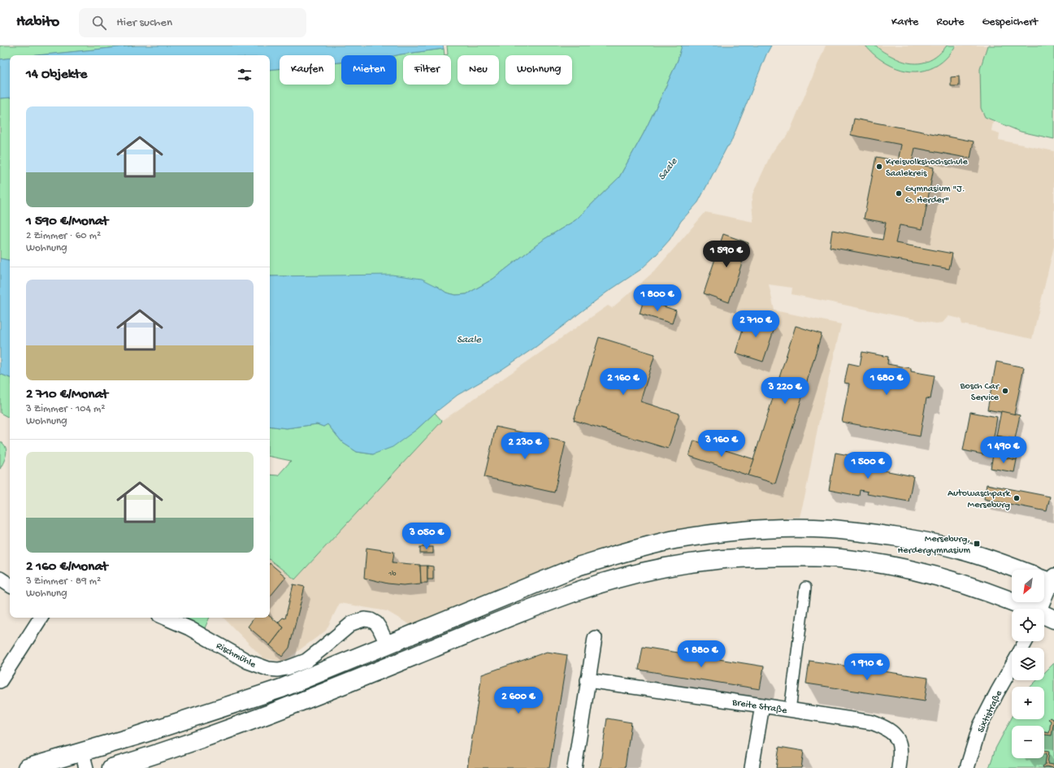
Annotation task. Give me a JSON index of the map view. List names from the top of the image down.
{
  "streets": {
    "street": ["Rischmühle", "Breite Straße", "Sixtistraße"]
  },
  "water": ["Saale"],
  "places": {
    "other": [
      "Kreisvolkshochschule Saalekreis",
      "Gymnasium \"J. G. Herder\"",
      "Bosch Car Service",
      "Autowaschpark Merseburg"
    ],
    "transit": ["Merseburg, Herdergymnasium"]
  },
  "house_numbers": ["1b"],
  "north": "bottom left",
  "page": {
    "header": "Habito",
    "search": "Hier suchen",
    "nav": ["Karte", "Route", "Gespeichert"],
    "chip": [
      "Kaufen",
      "Mieten",
      "Filter",
      "Neu",
      "Wohnung"
    ],
    "heading": "14 Objekte",
    "list": [
      {
        "name": "1 590 €/Monat",
        "note": "2 Zimmer · 60 m² · Wohnung"
      },
      {
        "name": "2 710 €/Monat",
        "note": "3 Zimmer · 104 m² · Wohnung"
      },
      {
        "name": "2 160 €/Monat",
        "note": "3 Zimmer · 89 m² · Wohnung"
      }
    ],
    "price": [
      "1 590 €",
      "1 800 €",
      "2 710 €",
      "2 160 €",
      "1 680 €",
      "3 220 €",
      "3 160 €",
      "2 230 €",
      "1 490 €",
      "1 500 €",
      "3 050 €",
      "1 880 €",
      "1 910 €",
      "2 600 €"
    ],
    "map_buttons": ["+", "−"]
  }
}
